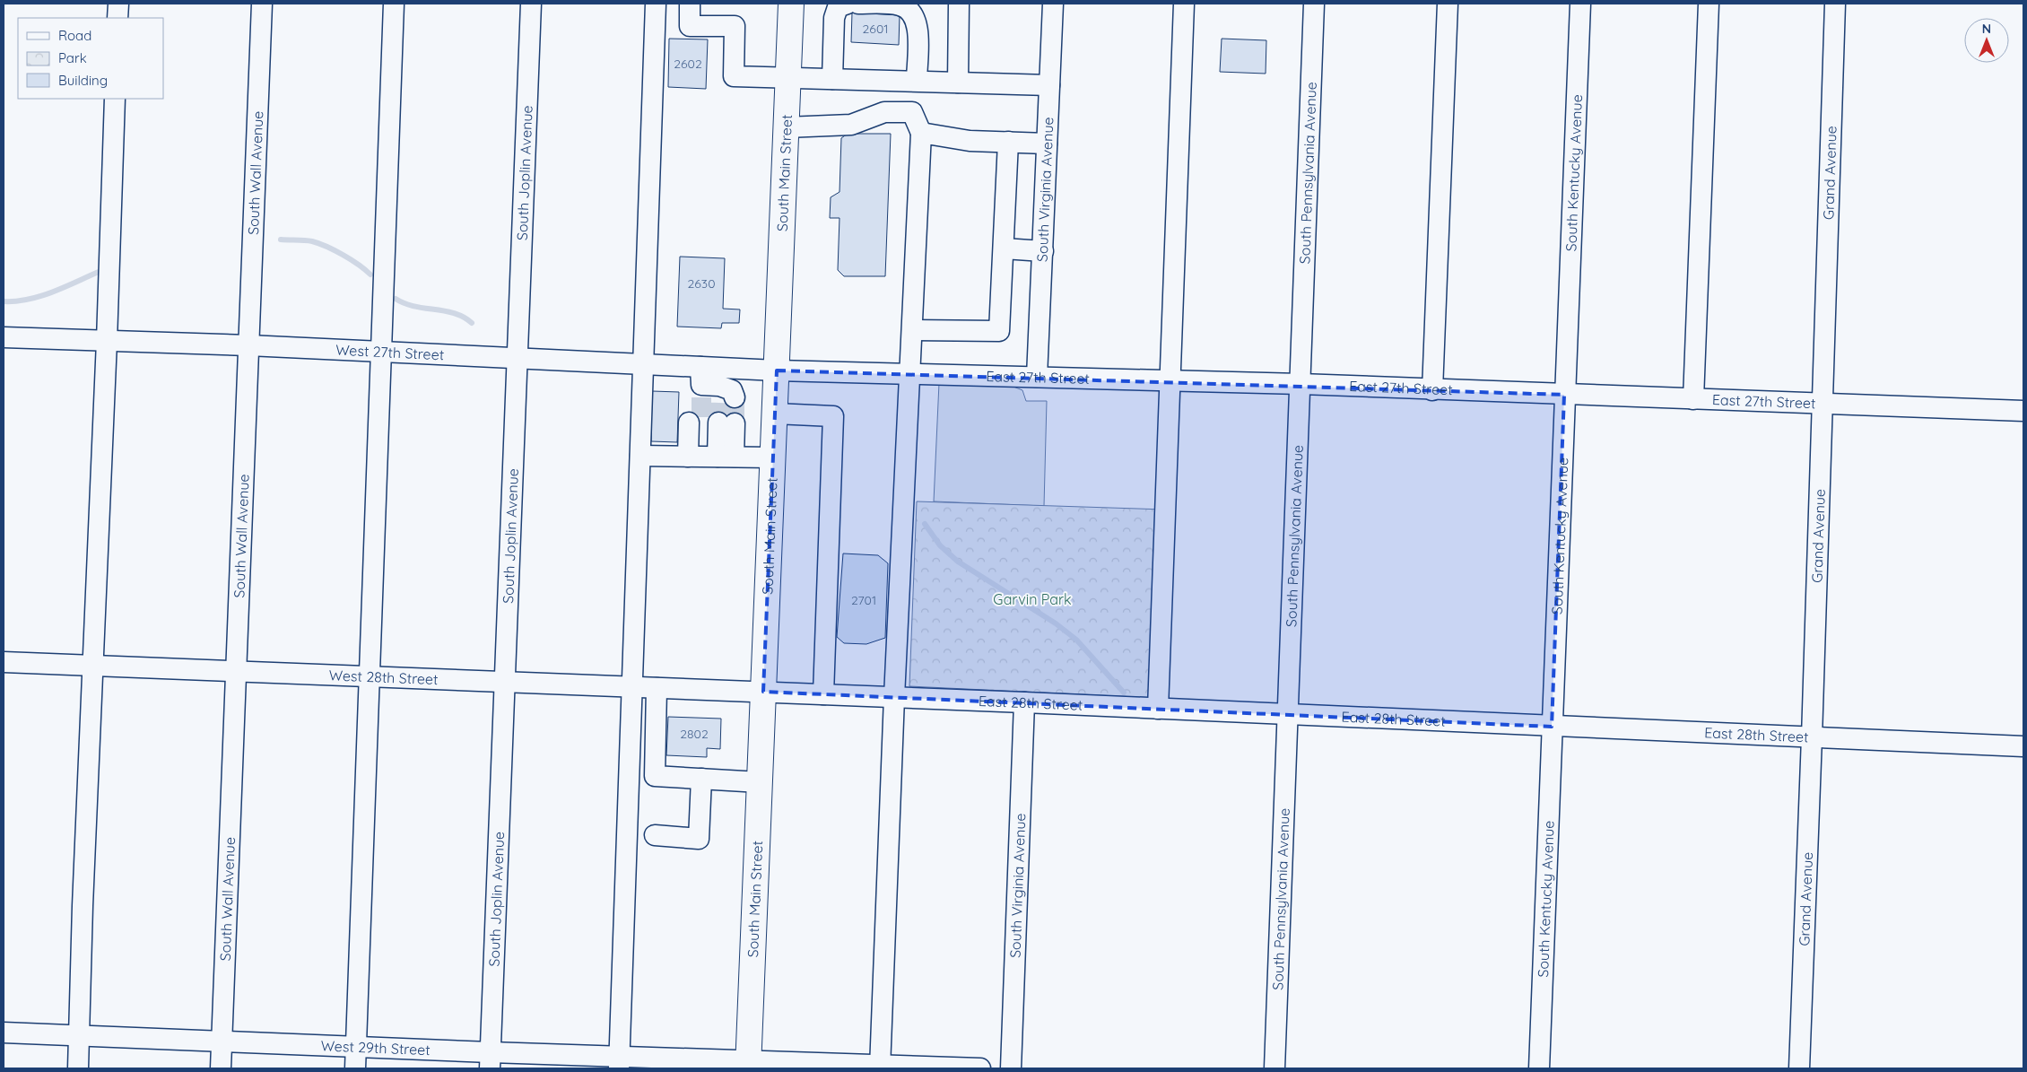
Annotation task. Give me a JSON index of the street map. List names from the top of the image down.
{
  "streets": {
    "main road": ["South Main Street"],
    "street": [
      "South Wall Avenue",
      "South Joplin Avenue",
      "South Pennsylvania Avenue",
      "South Kentucky Avenue",
      "Grand Avenue",
      "South Virginia Avenue",
      "West 27th Street",
      "East 27th Street",
      "West 28th Street",
      "East 28th Street",
      "West 29th Street"
    ]
  },
  "crossings": [
    ["South Wall Avenue", "West 27th Street"],
    ["South Wall Avenue", "West 28th Street"],
    ["South Wall Avenue", "West 29th Street"],
    ["South Joplin Avenue", "West 27th Street"],
    ["South Joplin Avenue", "West 28th Street"],
    ["South Joplin Avenue", "West 29th Street"],
    ["South Main Street", "West 27th Street"],
    ["South Main Street", "East 27th Street"],
    ["South Main Street", "West 28th Street"],
    ["South Main Street", "East 28th Street"],
    ["South Main Street", "West 29th Street"],
    ["South Pennsylvania Avenue", "East 27th Street"],
    ["South Pennsylvania Avenue", "East 28th Street"],
    ["South Kentucky Avenue", "East 27th Street"],
    ["South Kentucky Avenue", "East 28th Street"],
    ["Grand Avenue", "East 27th Street"],
    ["Grand Avenue", "East 28th Street"],
    ["South Virginia Avenue", "East 27th Street"],
    ["South Virginia Avenue", "East 28th Street"],
    ["West 27th Street", "East 27th Street"],
    ["West 28th Street", "East 28th Street"]
  ],
  "parks": ["Garvin Park"],
  "house_numbers": [
    "2601",
    "2602",
    "2630",
    "2701",
    "2802"
  ],
  "legend": ["Road", "Park", "Building"],
  "north": "top"
}
